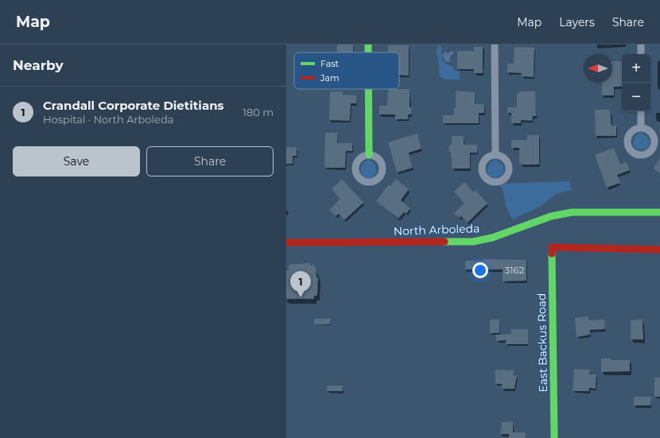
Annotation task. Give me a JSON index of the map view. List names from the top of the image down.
{
  "streets": {
    "street": ["North Arboleda", "East Backus Road"]
  },
  "house_numbers": ["3162"],
  "legend": ["Fast", "Jam"],
  "north": "left",
  "page": {
    "header": "Map",
    "nav": ["Map", "Layers", "Share"],
    "heading": "Nearby",
    "map_buttons": ["+", "−"],
    "list": [
      {
        "mark": "1",
        "name": "Crandall Corporate Dietitians",
        "note": "Hospital · North Arboleda",
        "value": "180 m"
      }
    ],
    "buttons": ["Save", "Share"],
    "pins": "1"
  }
}
